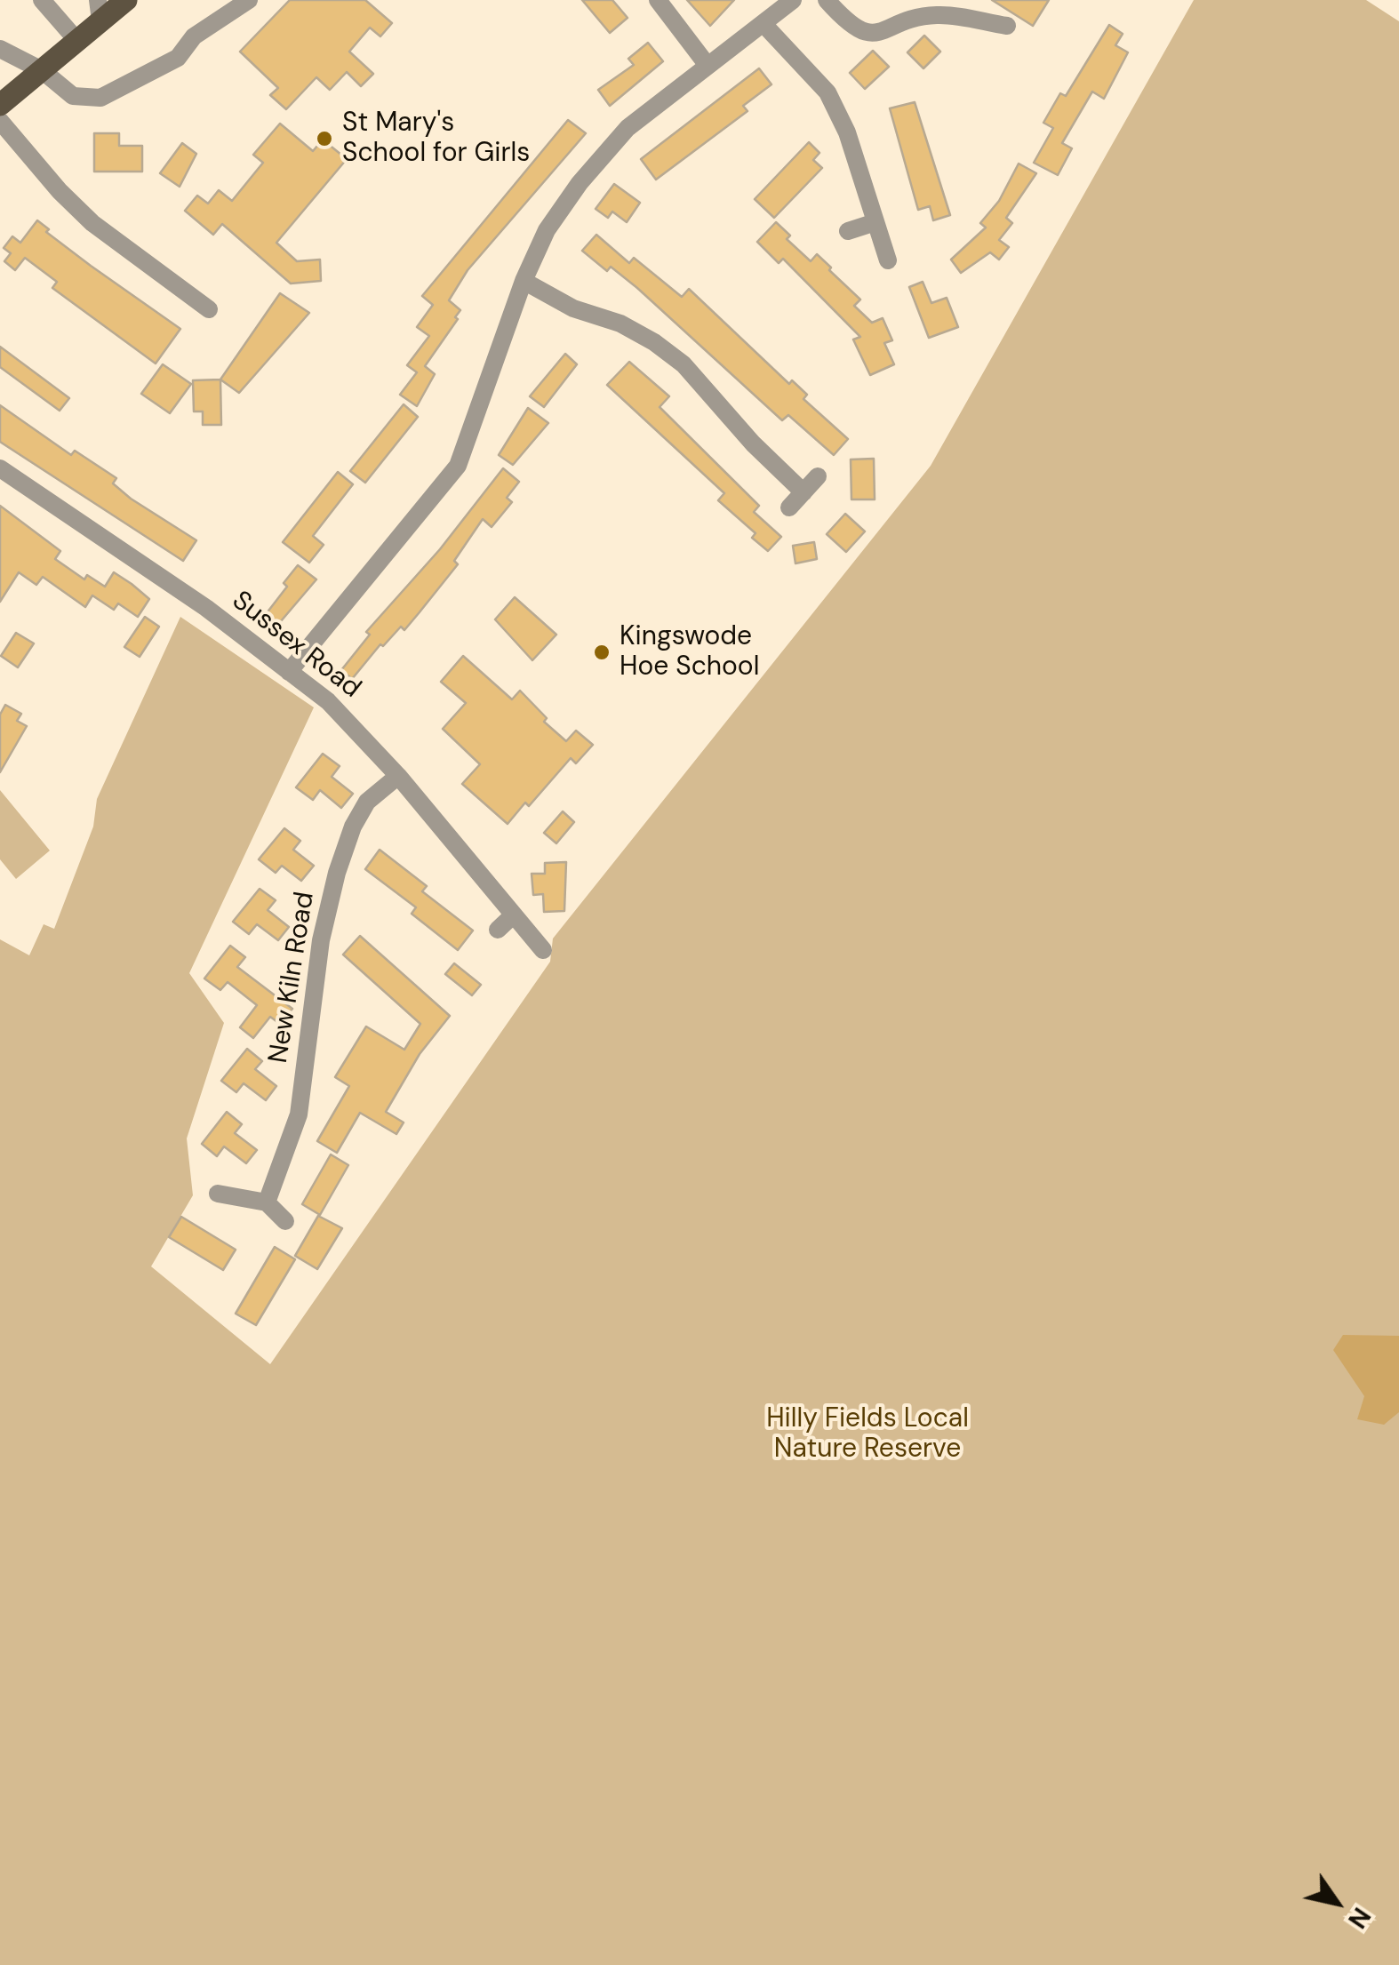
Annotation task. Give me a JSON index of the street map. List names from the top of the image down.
{
  "streets": {
    "street": ["Sussex Road", "New Kiln Road"]
  },
  "crossings": [
    ["Sussex Road", "New Kiln Road"]
  ],
  "parks": ["Hilly Fields Local Nature Reserve"],
  "places": ["St Mary's School for Girls", "Kingswode Hoe School"],
  "north": "bottom right"
}
